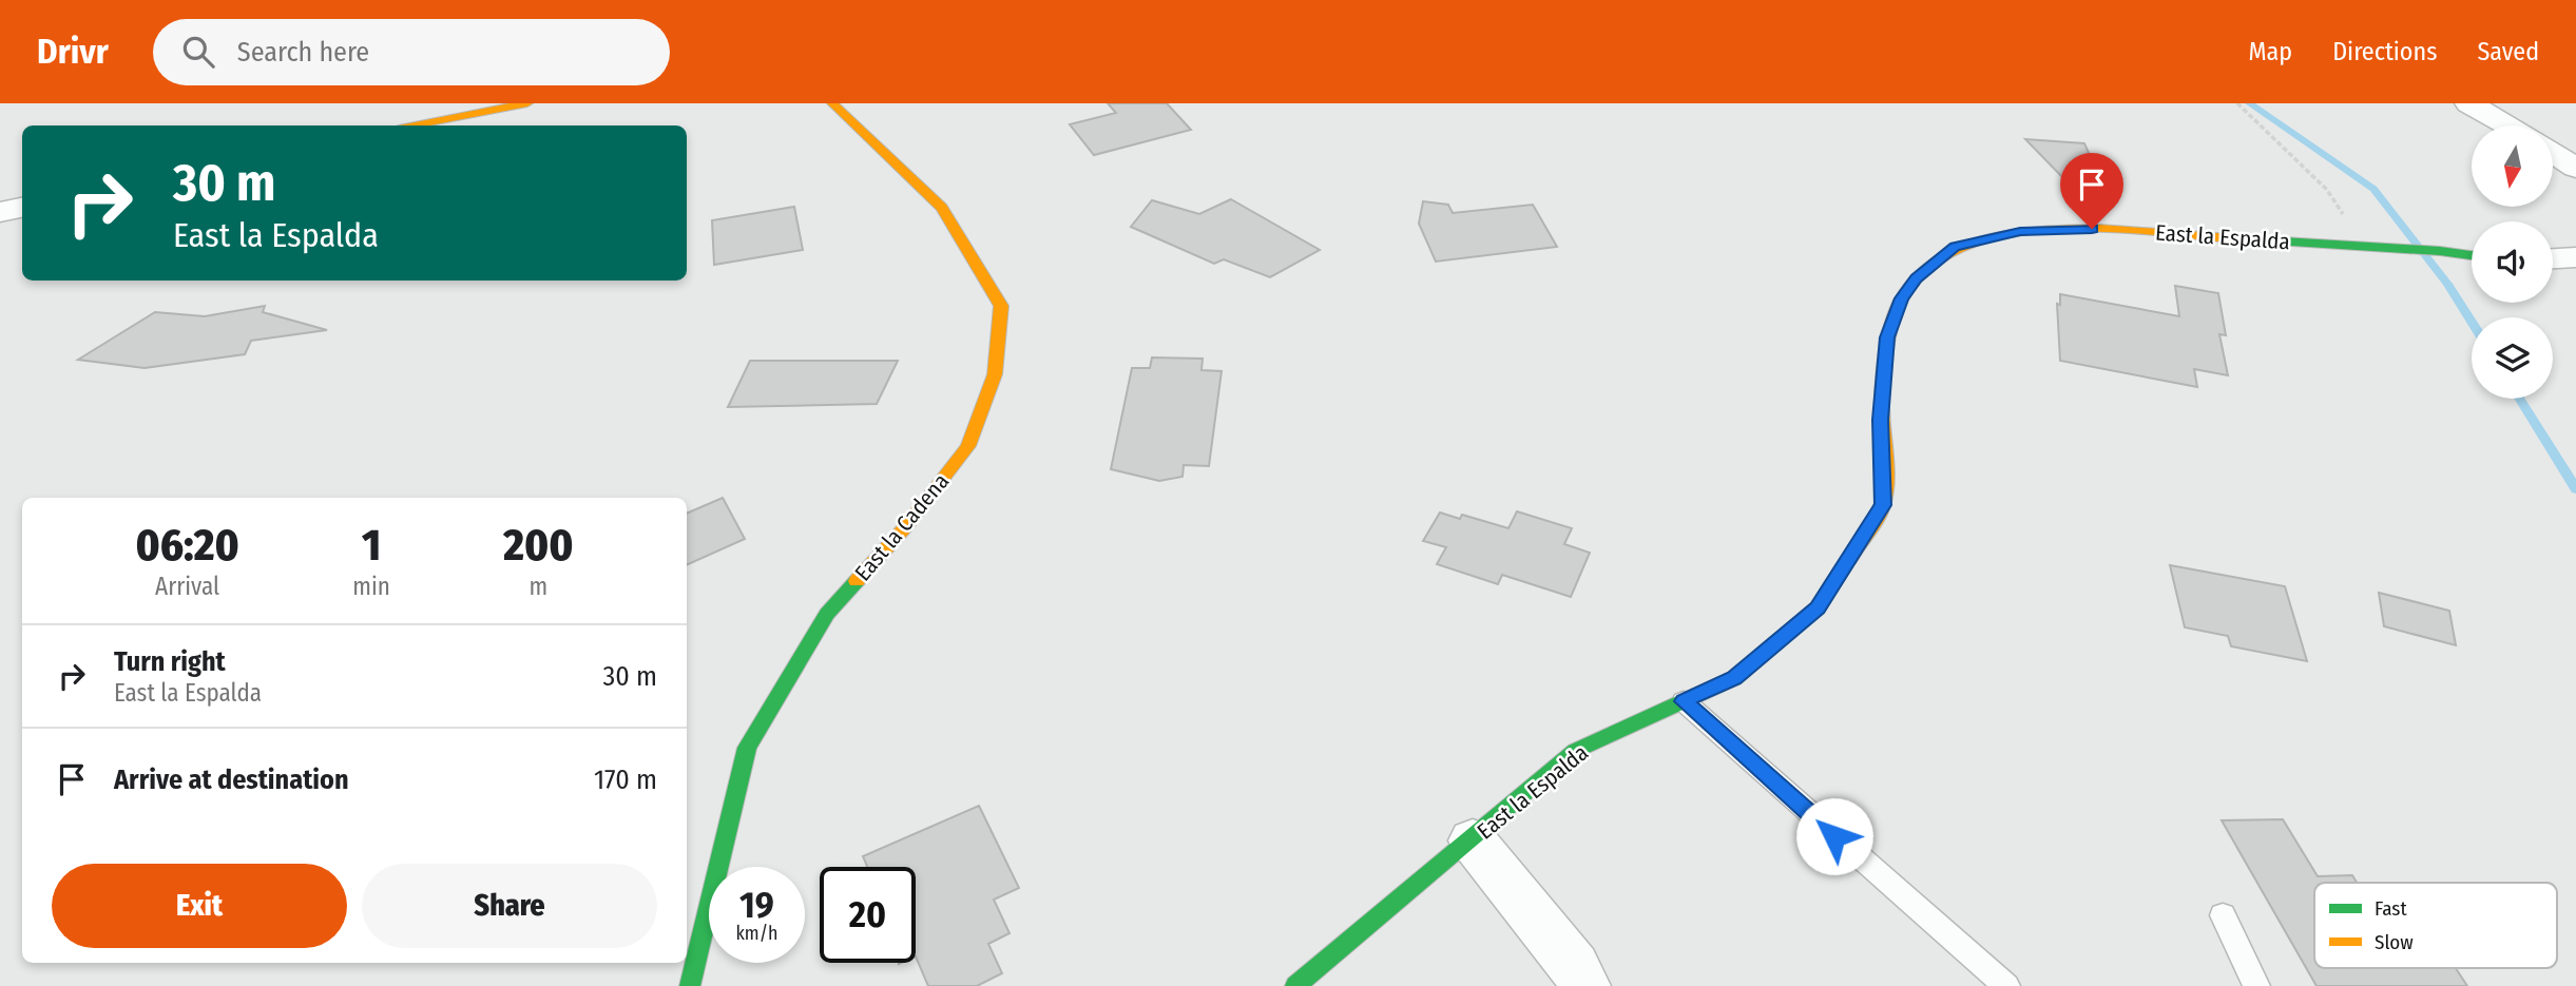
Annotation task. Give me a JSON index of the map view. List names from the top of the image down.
{
  "streets": {
    "street": ["East la Espalda", "East la Cadena"]
  },
  "legend": ["Fast", "Slow"],
  "north": "bottom",
  "page": {
    "header": "Drivr",
    "search": "Search here",
    "nav": ["Map", "Directions", "Saved"],
    "turn": ["30 m", "East la Espalda"],
    "eta": [
      "06:20",
      "Arrival",
      "1",
      "min",
      "200",
      "m"
    ],
    "list": [
      {
        "name": "Turn right",
        "note": "East la Espalda",
        "value": "30 m"
      },
      {
        "name": "Arrive at destination",
        "value": "170 m"
      }
    ],
    "buttons": ["Exit", "Share"],
    "speed": "19 km/h",
    "limit": "20"
  }
}
